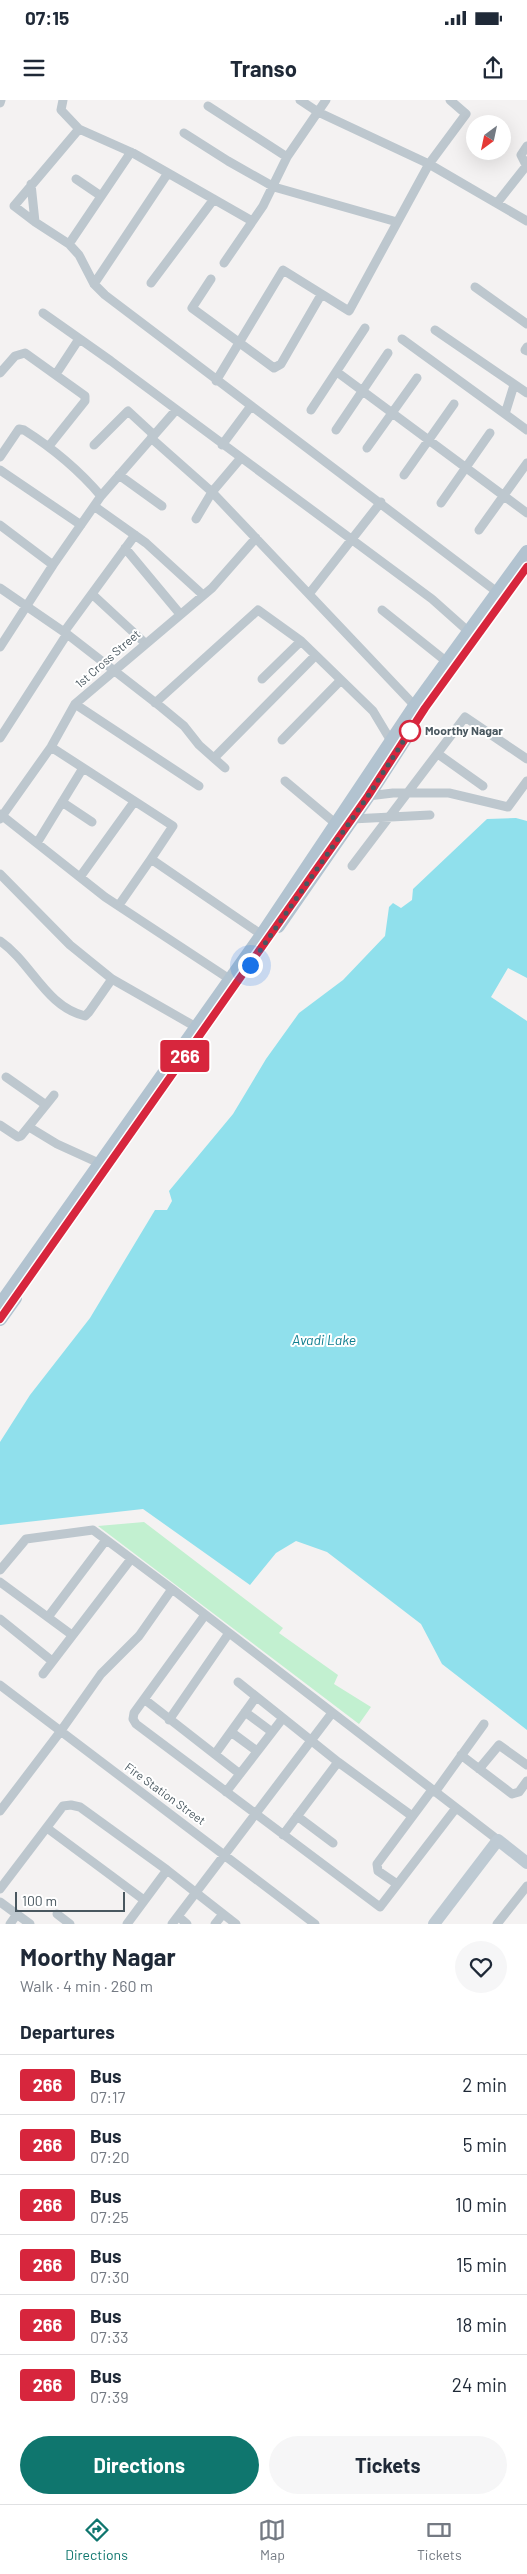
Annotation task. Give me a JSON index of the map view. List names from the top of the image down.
{
  "streets": {
    "street": ["1st Cross Street", "Fire Station Street"]
  },
  "water": ["Avadi Lake"],
  "places": ["Moorthy Nagar"],
  "lines": ["bus line 266"],
  "scale_bar": "100 m",
  "north": "bottom left",
  "page": {
    "status": "07:15",
    "header": "Transo",
    "on_map": "266",
    "scale": "100 m",
    "heading": [
      ["Moorthy Nagar", "Walk · 4 min · 260 m"],
      "Departures"
    ],
    "list": [
      {
        "mark": "266",
        "name": "Bus",
        "note": "07:17",
        "value": "2 min"
      },
      {
        "mark": "266",
        "name": "Bus",
        "note": "07:20",
        "value": "5 min"
      },
      {
        "mark": "266",
        "name": "Bus",
        "note": "07:25",
        "value": "10 min"
      },
      {
        "mark": "266",
        "name": "Bus",
        "note": "07:30",
        "value": "15 min"
      },
      {
        "mark": "266",
        "name": "Bus",
        "note": "07:33",
        "value": "18 min"
      },
      {
        "mark": "266",
        "name": "Bus",
        "note": "07:39",
        "value": "24 min"
      }
    ],
    "buttons": ["Directions", "Tickets"],
    "tabs": ["Directions", "Map", "Tickets"]
  }
}
